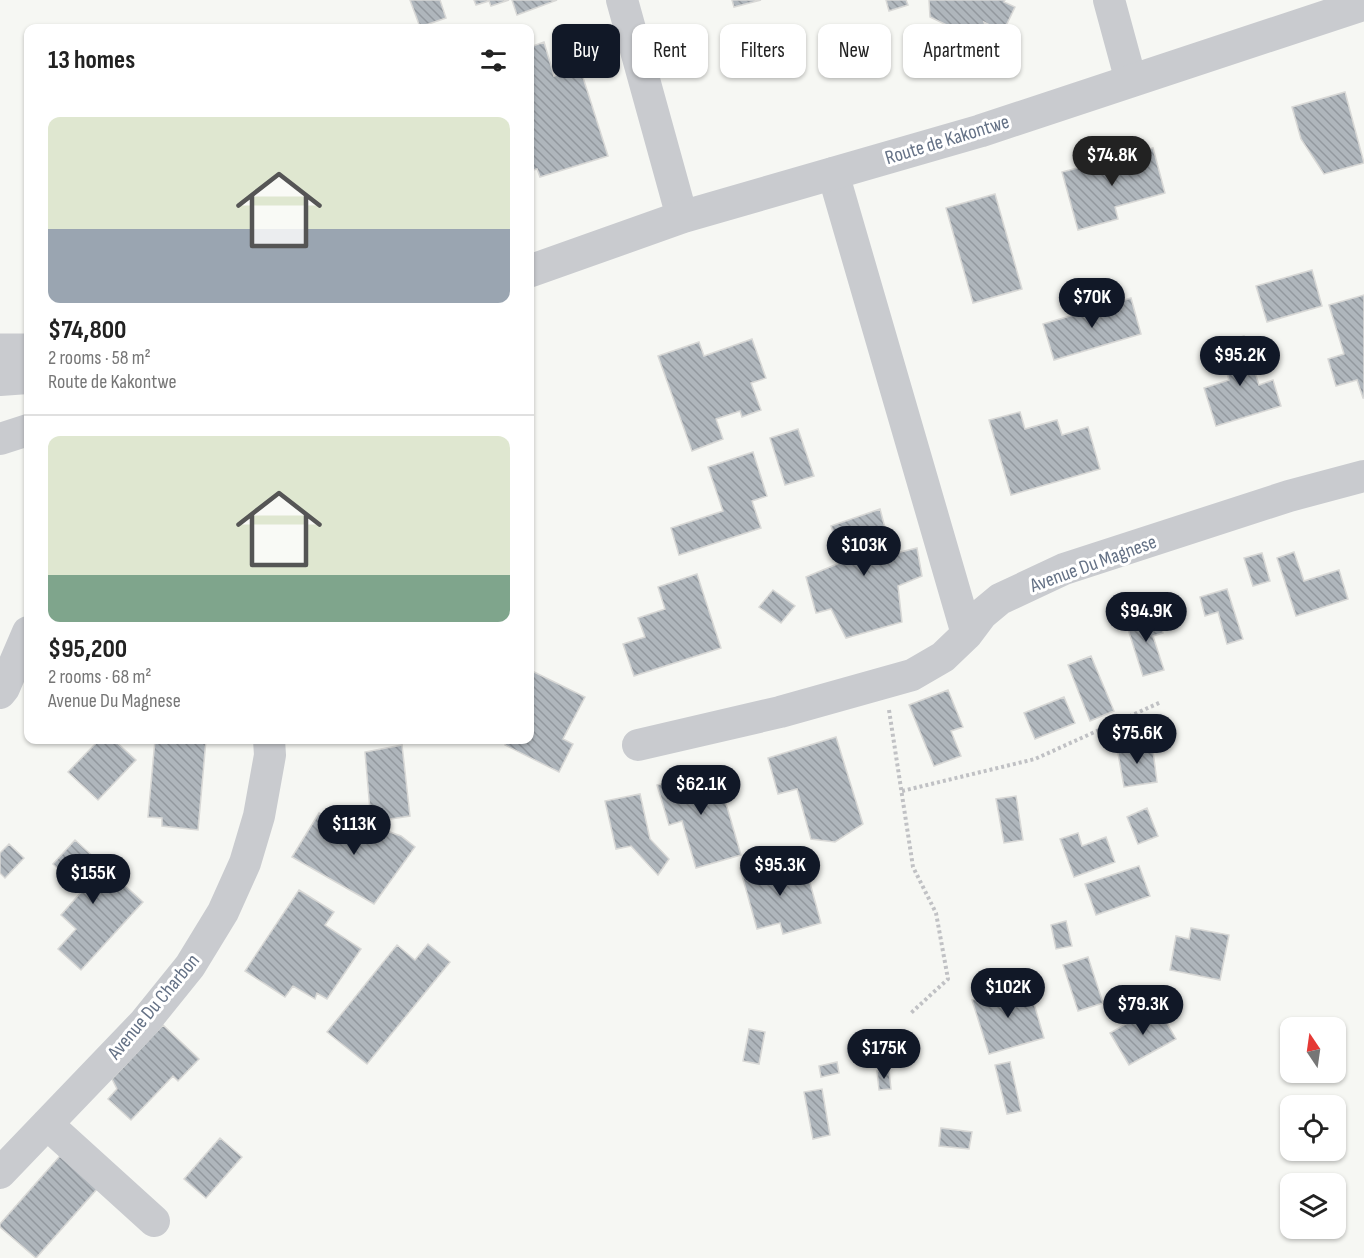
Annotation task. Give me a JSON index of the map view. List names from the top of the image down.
{
  "streets": {
    "street": ["Route de Kakontwe", "Avenue Du Magnese", "Avenue Du Charbon"]
  },
  "north": "top",
  "page": {
    "chip": [
      "Buy",
      "Rent",
      "Filters",
      "New",
      "Apartment"
    ],
    "heading": "13 homes",
    "list": [
      {
        "name": "$74,800",
        "note": "2 rooms · 58 m² · Route de Kakontwe"
      },
      {
        "name": "$95,200",
        "note": "2 rooms · 68 m² · Avenue Du Magnese"
      }
    ],
    "price": [
      "$74.8K",
      "$70K",
      "$95.2K",
      "$103K",
      "$94.9K",
      "$75.6K",
      "$62.1K",
      "$113K",
      "$95.3K",
      "$155K",
      "$102K",
      "$79.3K",
      "$175K"
    ]
  }
}
